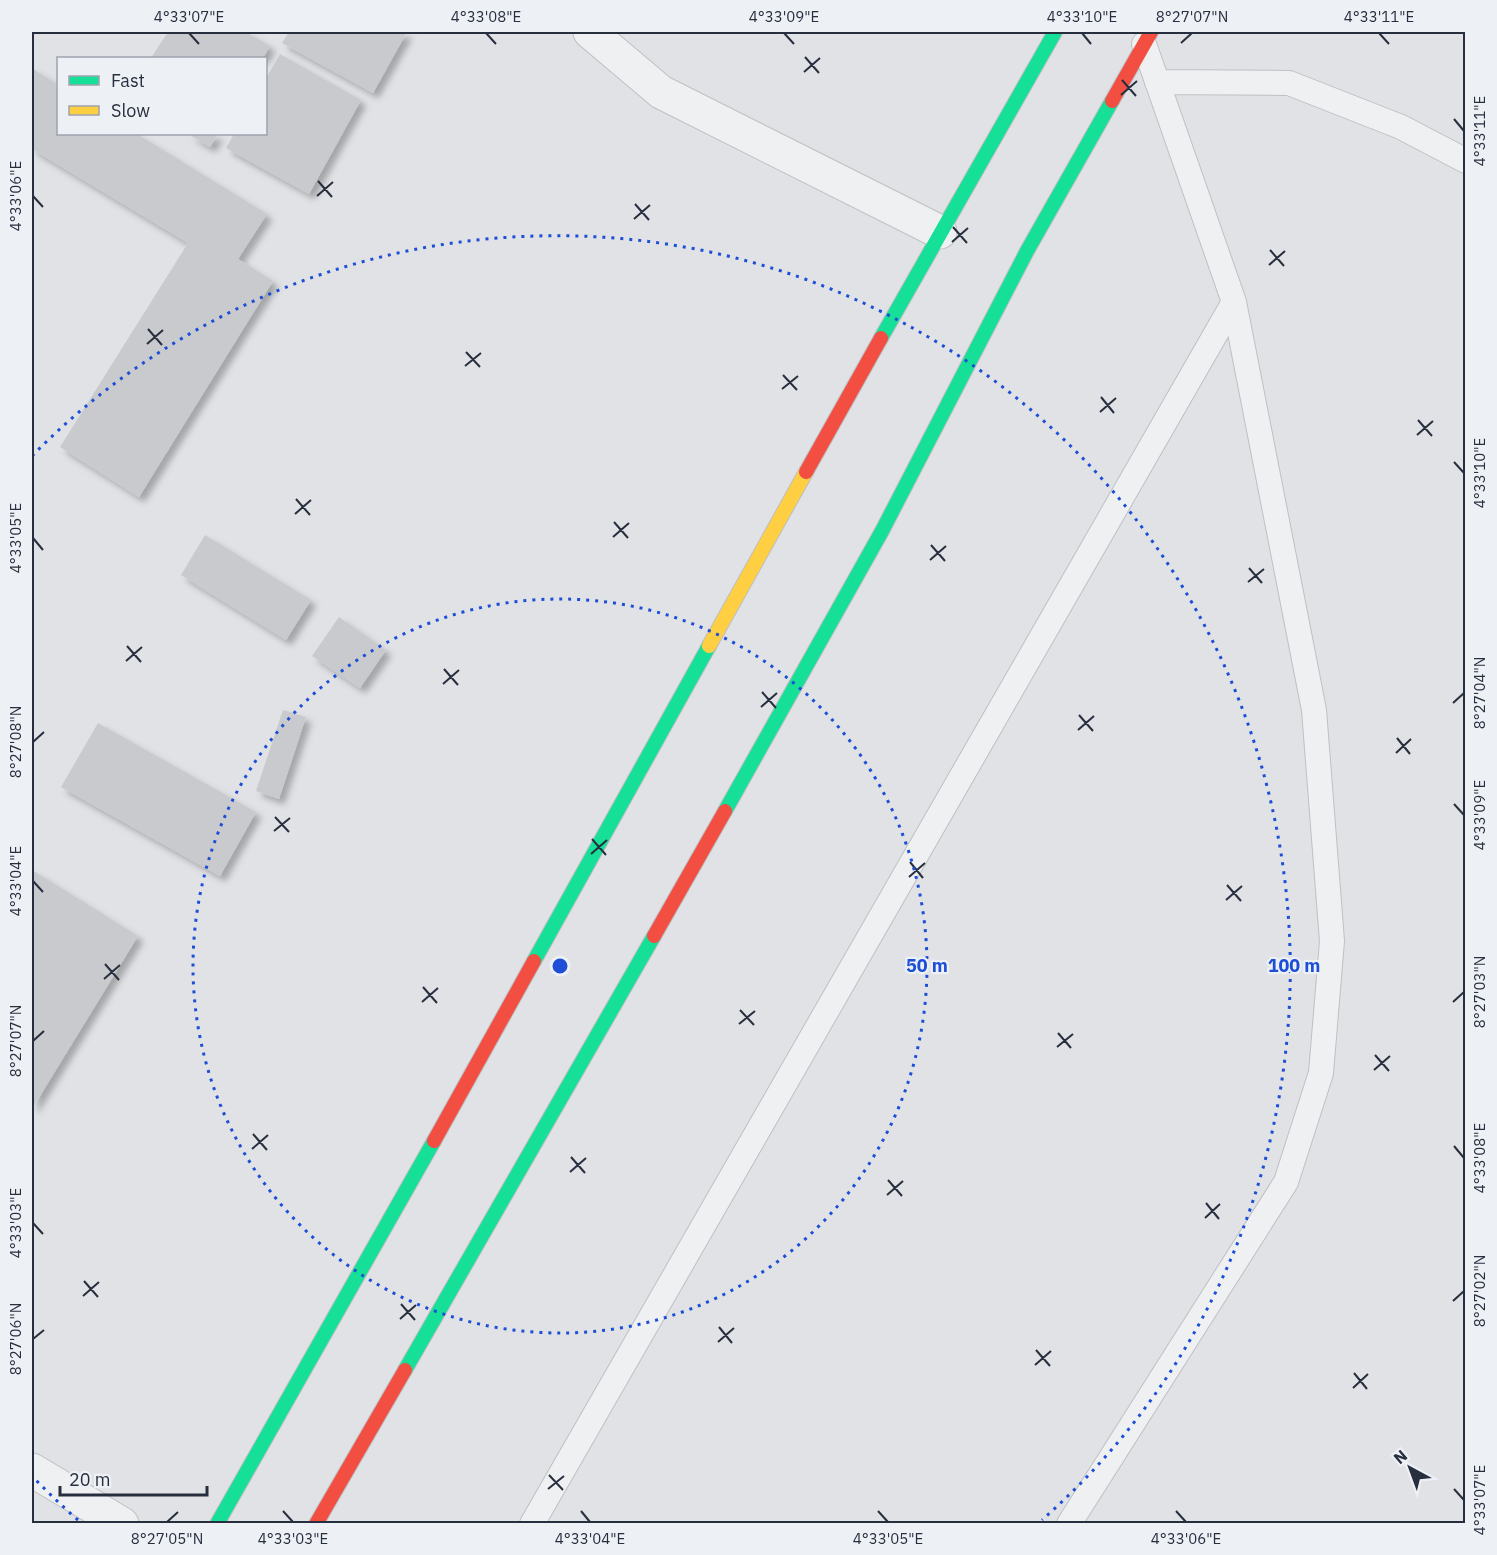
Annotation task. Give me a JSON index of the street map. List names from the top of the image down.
{
  "legend": ["Fast", "Slow"],
  "scale_bar": "20 m",
  "north": "top left",
  "coordinates": [
    "4°33'07\"E",
    "4°33'08\"E",
    "4°33'09\"E",
    "4°33'10\"E",
    "8°27'07\"N",
    "4°33'11\"E",
    "4°33'06\"E",
    "4°33'05\"E",
    "8°27'04\"N",
    "8°27'08\"N",
    "4°33'04\"E",
    "8°27'03\"N",
    "4°33'03\"E",
    "8°27'02\"N",
    "8°27'06\"N",
    "8°27'05\"N"
  ],
  "rings": ["50 m", "100 m"]
}
